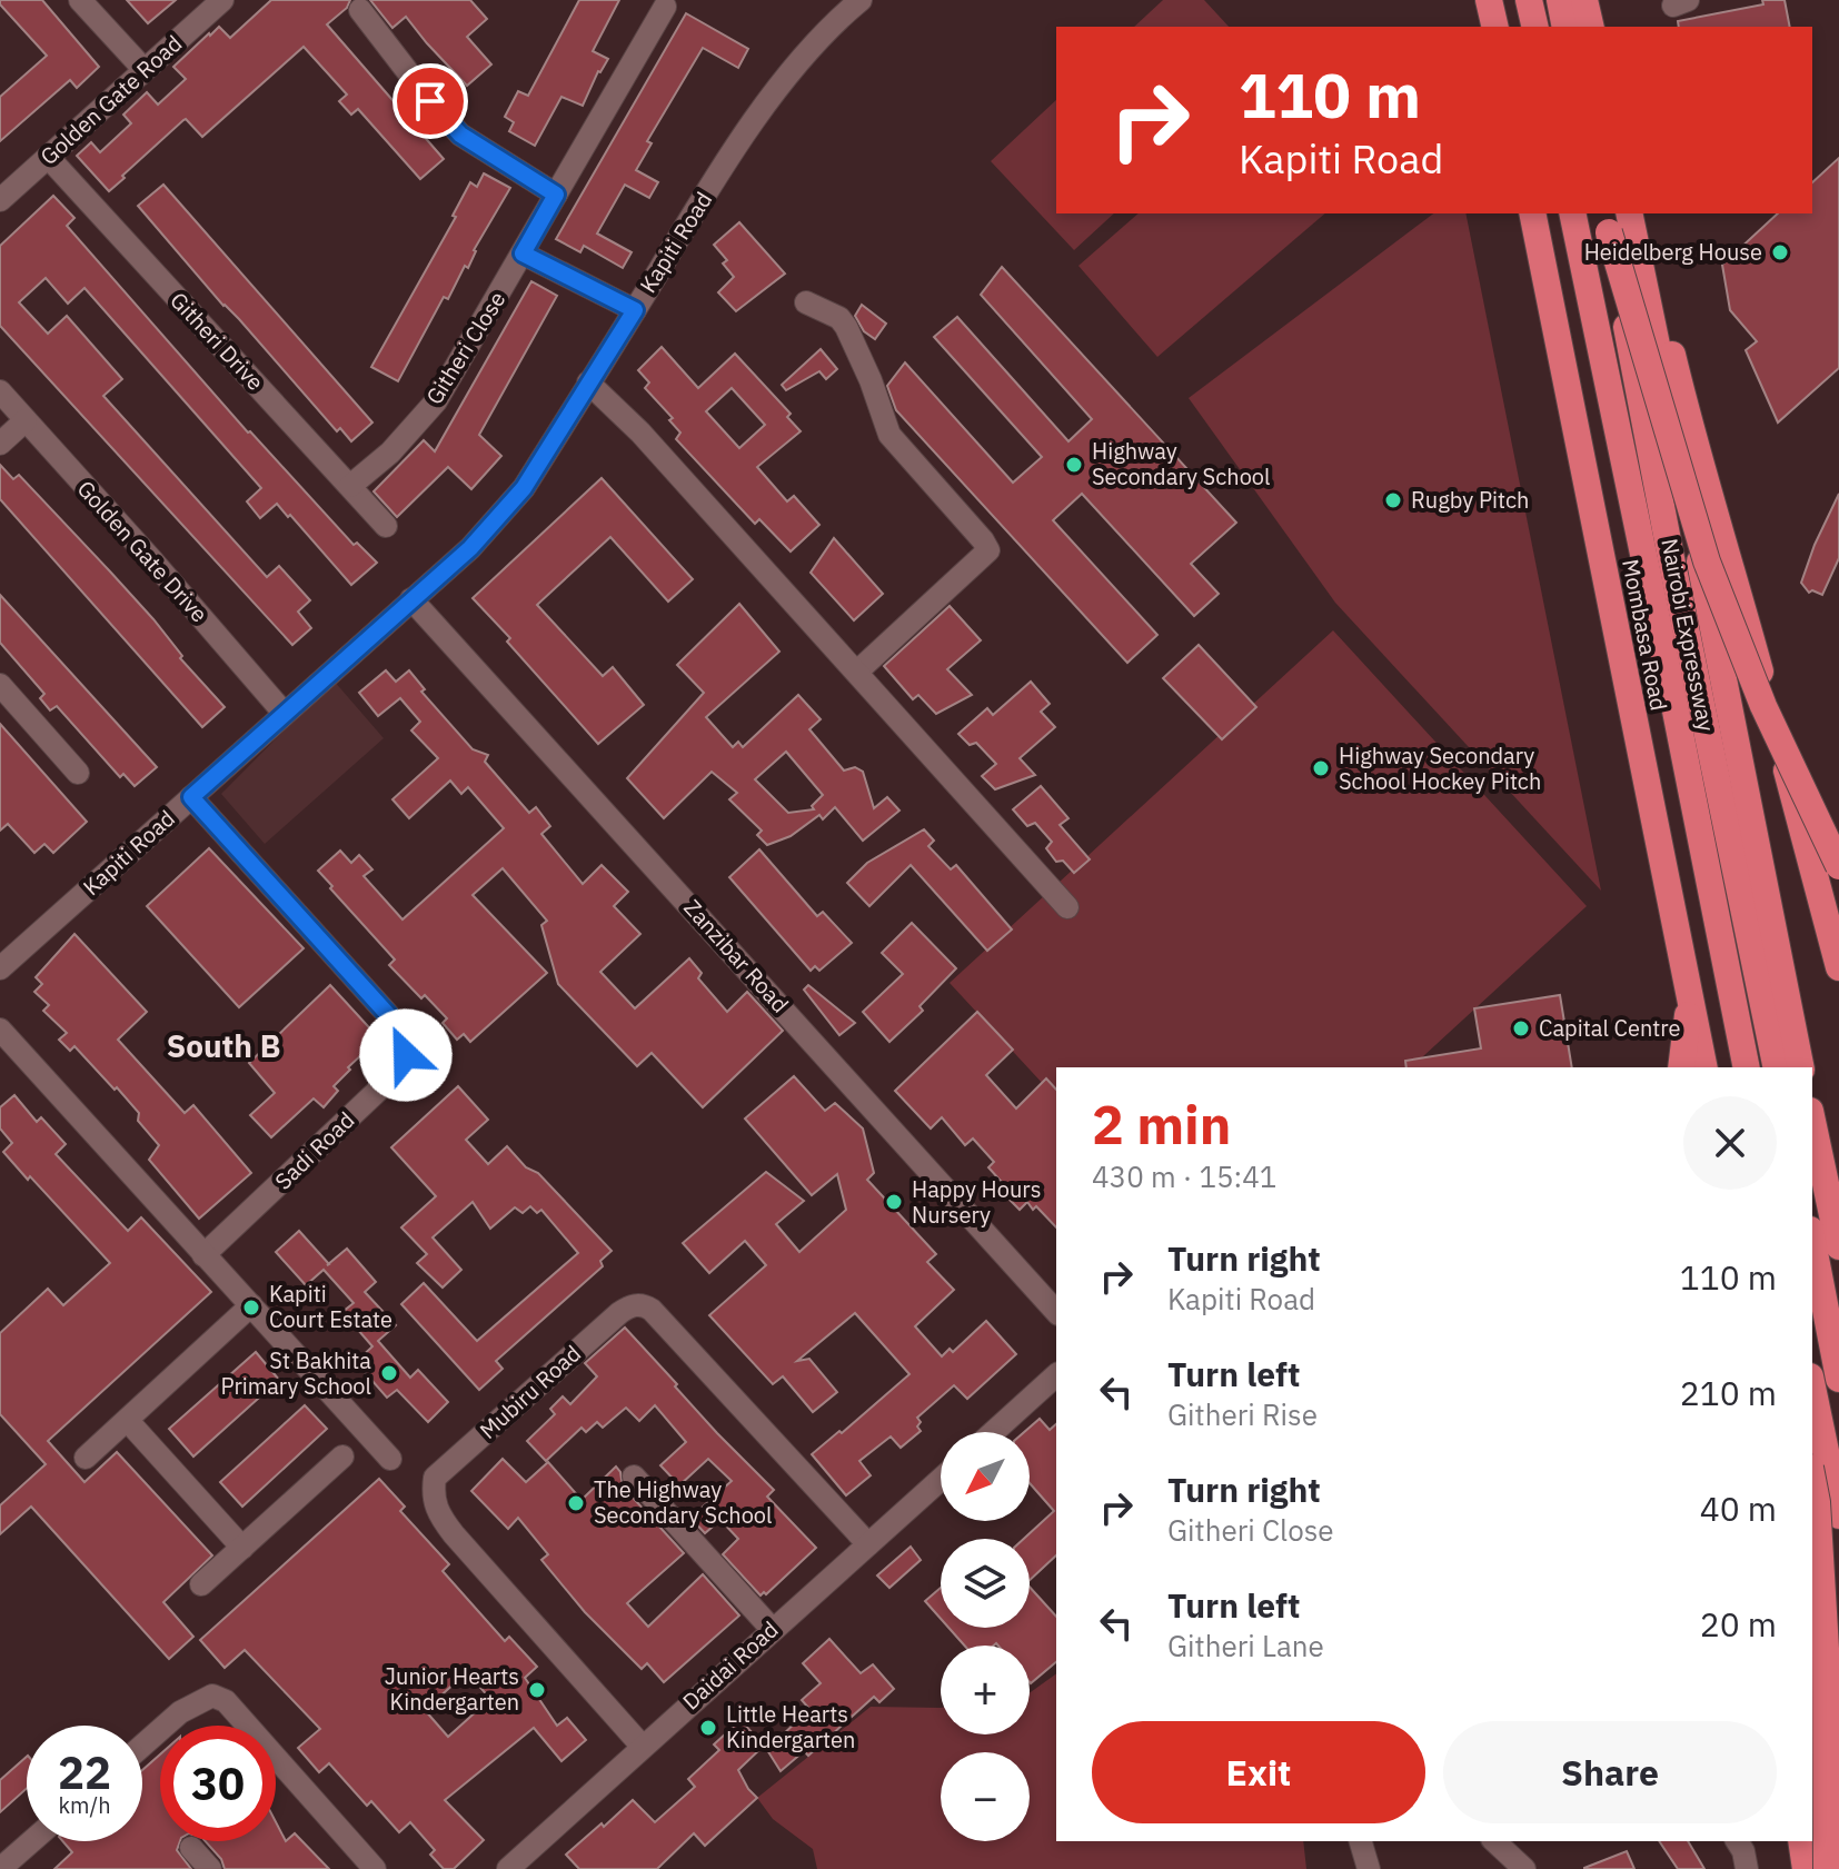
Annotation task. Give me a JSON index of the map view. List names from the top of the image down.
{
  "streets": {
    "highway": ["Mombasa Road", "Nairobi Expressway"],
    "street": [
      "Golden Gate Road",
      "Kapiti Road",
      "Githeri Drive",
      "Githeri Close",
      "Golden Gate Drive",
      "Zanzibar Road",
      "Sadi Road",
      "Mubiru Road",
      "Daidai Road"
    ]
  },
  "crossings": [
    ["Golden Gate Road", "Githeri Drive"],
    ["Kapiti Road", "Golden Gate Drive"],
    ["Kapiti Road", "Zanzibar Road"],
    ["Kapiti Road", "Sadi Road"],
    ["Githeri Drive", "Githeri Close"],
    ["Mubiru Road", "Daidai Road"]
  ],
  "districts": ["South B"],
  "places": [
    "Heidelberg House",
    "Highway Secondary School",
    "Rugby Pitch",
    "Highway Secondary School Hockey Pitch",
    "Capital Centre",
    "Happy Hours Nursery",
    "Kapiti Court Estate",
    "St Bakhita Primary School",
    "The Highway Secondary School",
    "Junior Hearts Kindergarten",
    "Little Hearts Kindergarten"
  ],
  "north": "bottom left",
  "page": {
    "turn": ["110 m", "Kapiti Road"],
    "heading": ["2 min", "430 m · 15:41"],
    "list": [
      {
        "name": "Turn right",
        "note": "Kapiti Road",
        "value": "110 m"
      },
      {
        "name": "Turn left",
        "note": "Githeri Rise",
        "value": "210 m"
      },
      {
        "name": "Turn right",
        "note": "Githeri Close",
        "value": "40 m"
      },
      {
        "name": "Turn left",
        "note": "Githeri Lane",
        "value": "20 m"
      }
    ],
    "map_buttons": ["+", "−"],
    "buttons": ["Exit", "Share"],
    "speed": "22 km/h",
    "limit": "30"
  }
}
